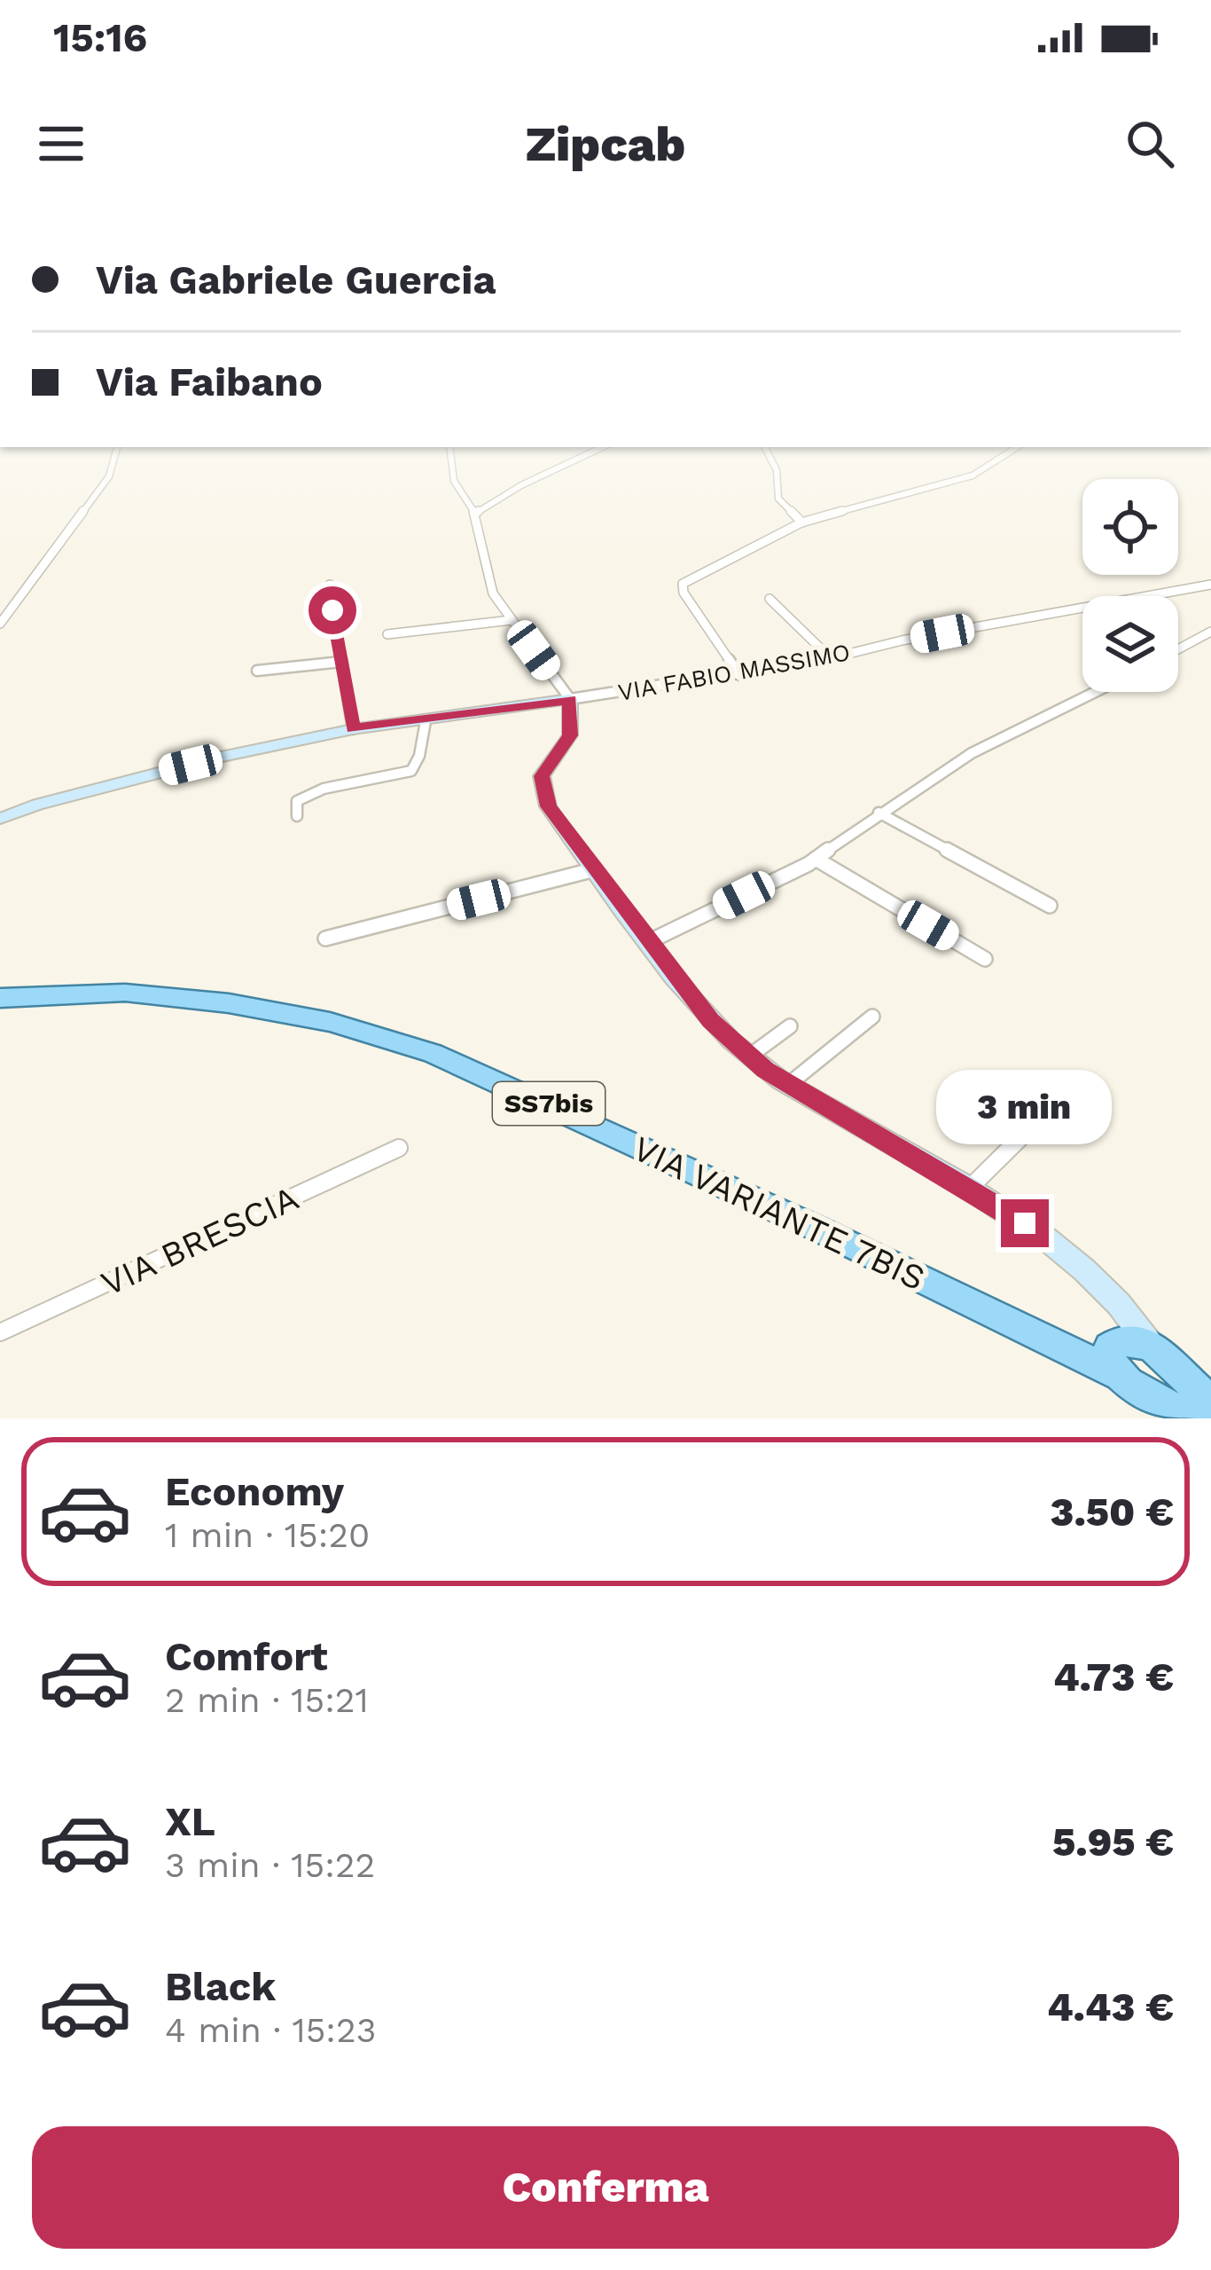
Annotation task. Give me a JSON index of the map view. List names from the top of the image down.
{
  "streets": {
    "main road": ["SS7bis", "VIA VARIANTE 7BIS"],
    "street": ["VIA FABIO MASSIMO", "VIA BRESCIA"]
  },
  "crossings": [
    ["SS7bis", "VIA VARIANTE 7BIS"]
  ],
  "page": {
    "status": "15:16",
    "header": "Zipcab",
    "banner": ["Via Gabriele Guercia", "Via Faibano"],
    "bubble": "3 min",
    "list": [
      {
        "name": "Economy",
        "note": "1 min · 15:20",
        "value": "3.50 €"
      },
      {
        "name": "Comfort",
        "note": "2 min · 15:21",
        "value": "4.73 €"
      },
      {
        "name": "XL",
        "note": "3 min · 15:22",
        "value": "5.95 €"
      },
      {
        "name": "Black",
        "note": "4 min · 15:23",
        "value": "4.43 €"
      }
    ],
    "buttons": "Conferma"
  }
}
